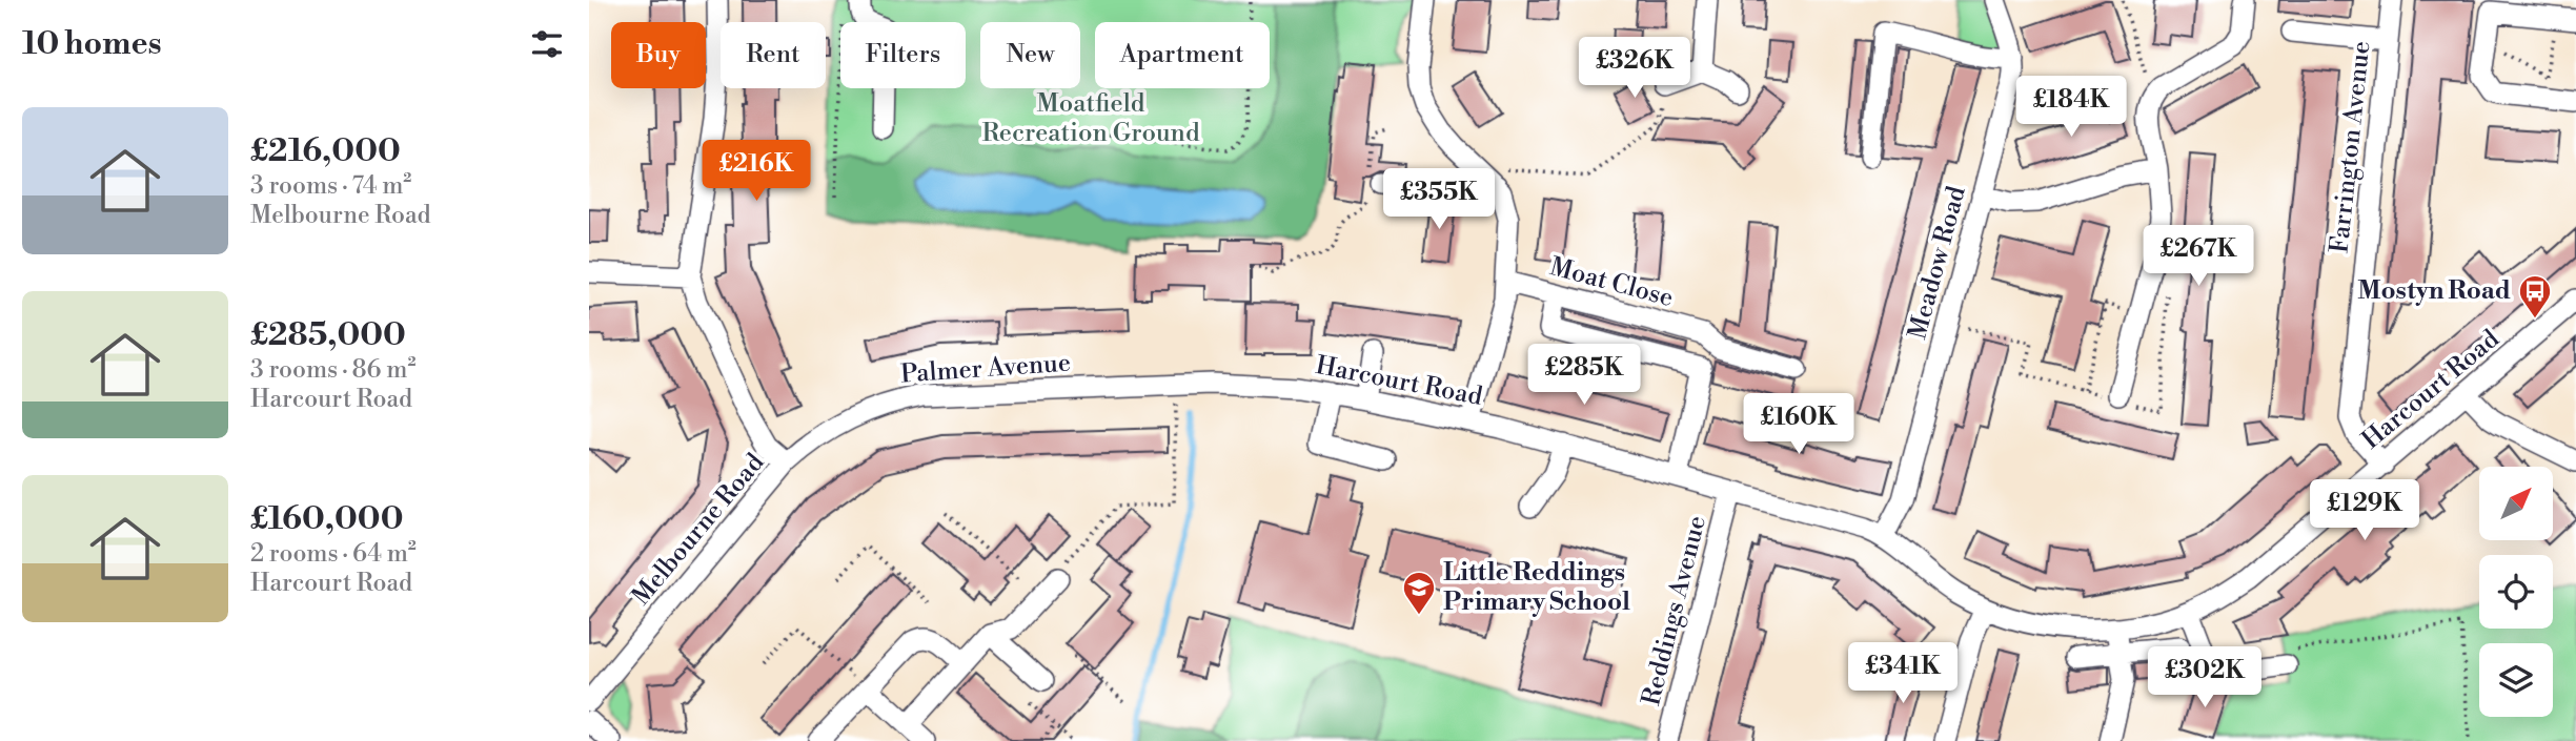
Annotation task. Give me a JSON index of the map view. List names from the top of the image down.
{
  "streets": {
    "street": [
      "Farrington Avenue",
      "Meadow Road",
      "Moat Close",
      "Palmer Avenue",
      "Harcourt Road",
      "Melbourne Road",
      "Reddings Avenue"
    ]
  },
  "crossings": [
    ["Farrington Avenue", "Harcourt Road"],
    ["Meadow Road", "Harcourt Road"],
    ["Palmer Avenue", "Harcourt Road"],
    ["Palmer Avenue", "Melbourne Road"],
    ["Harcourt Road", "Reddings Avenue"]
  ],
  "parks": ["Moatfield Recreation Ground"],
  "places": {
    "bus stop": ["Mostyn Road"],
    "school or university": ["Little Reddings Primary School"]
  },
  "north": "top right",
  "page": {
    "heading": "10 homes",
    "chip": [
      "Buy",
      "Rent",
      "Filters",
      "New",
      "Apartment"
    ],
    "price": [
      "£326K",
      "£184K",
      "£216K",
      "£355K",
      "£267K",
      "£285K",
      "£160K",
      "£129K",
      "£341K",
      "£302K"
    ],
    "list": [
      {
        "name": "£216,000",
        "note": "3 rooms · 74 m² · Melbourne Road"
      },
      {
        "name": "£285,000",
        "note": "3 rooms · 86 m² · Harcourt Road"
      },
      {
        "name": "£160,000",
        "note": "2 rooms · 64 m² · Harcourt Road"
      }
    ]
  }
}
